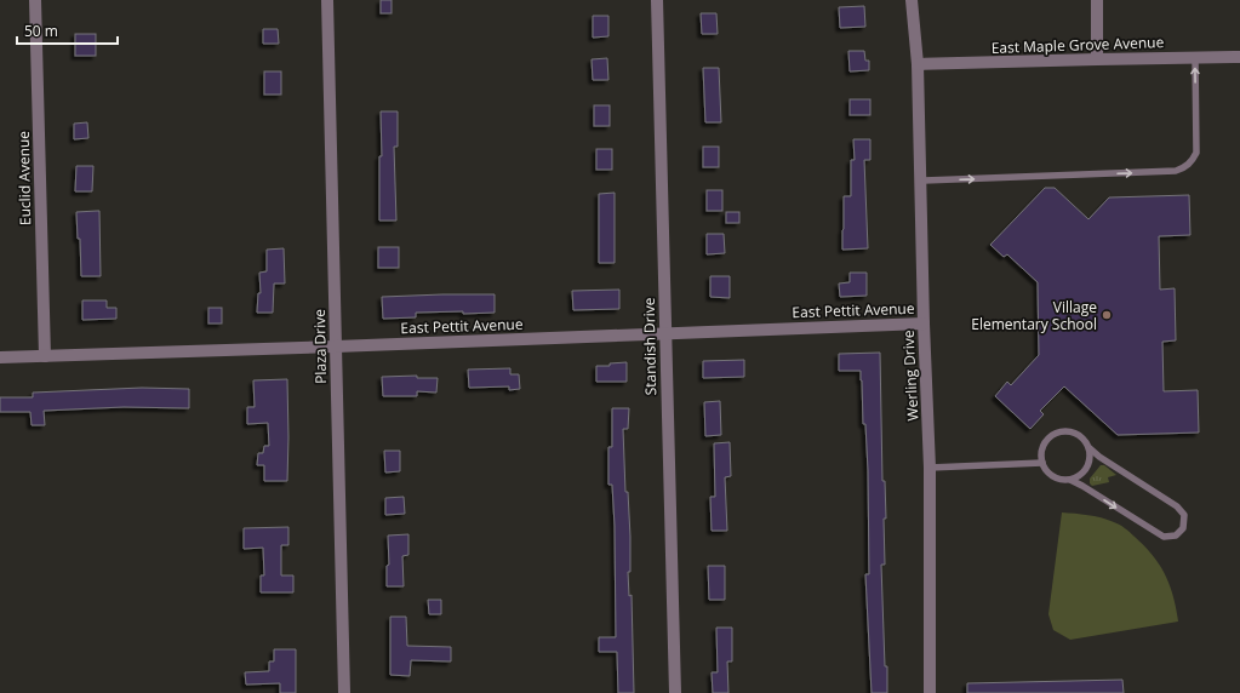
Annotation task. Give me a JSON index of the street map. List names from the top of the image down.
{
  "streets": {
    "street": [
      "East Maple Grove Avenue",
      "Euclid Avenue",
      "East Pettit Avenue",
      "Plaza Drive",
      "Standish Drive",
      "Werling Drive"
    ]
  },
  "crossings": [
    ["East Maple Grove Avenue", "Werling Drive"],
    ["Euclid Avenue", "East Pettit Avenue"],
    ["East Pettit Avenue", "Plaza Drive"],
    ["East Pettit Avenue", "Standish Drive"],
    ["East Pettit Avenue", "Werling Drive"]
  ],
  "places": ["Village Elementary School"],
  "scale_bar": "50 m"
}
